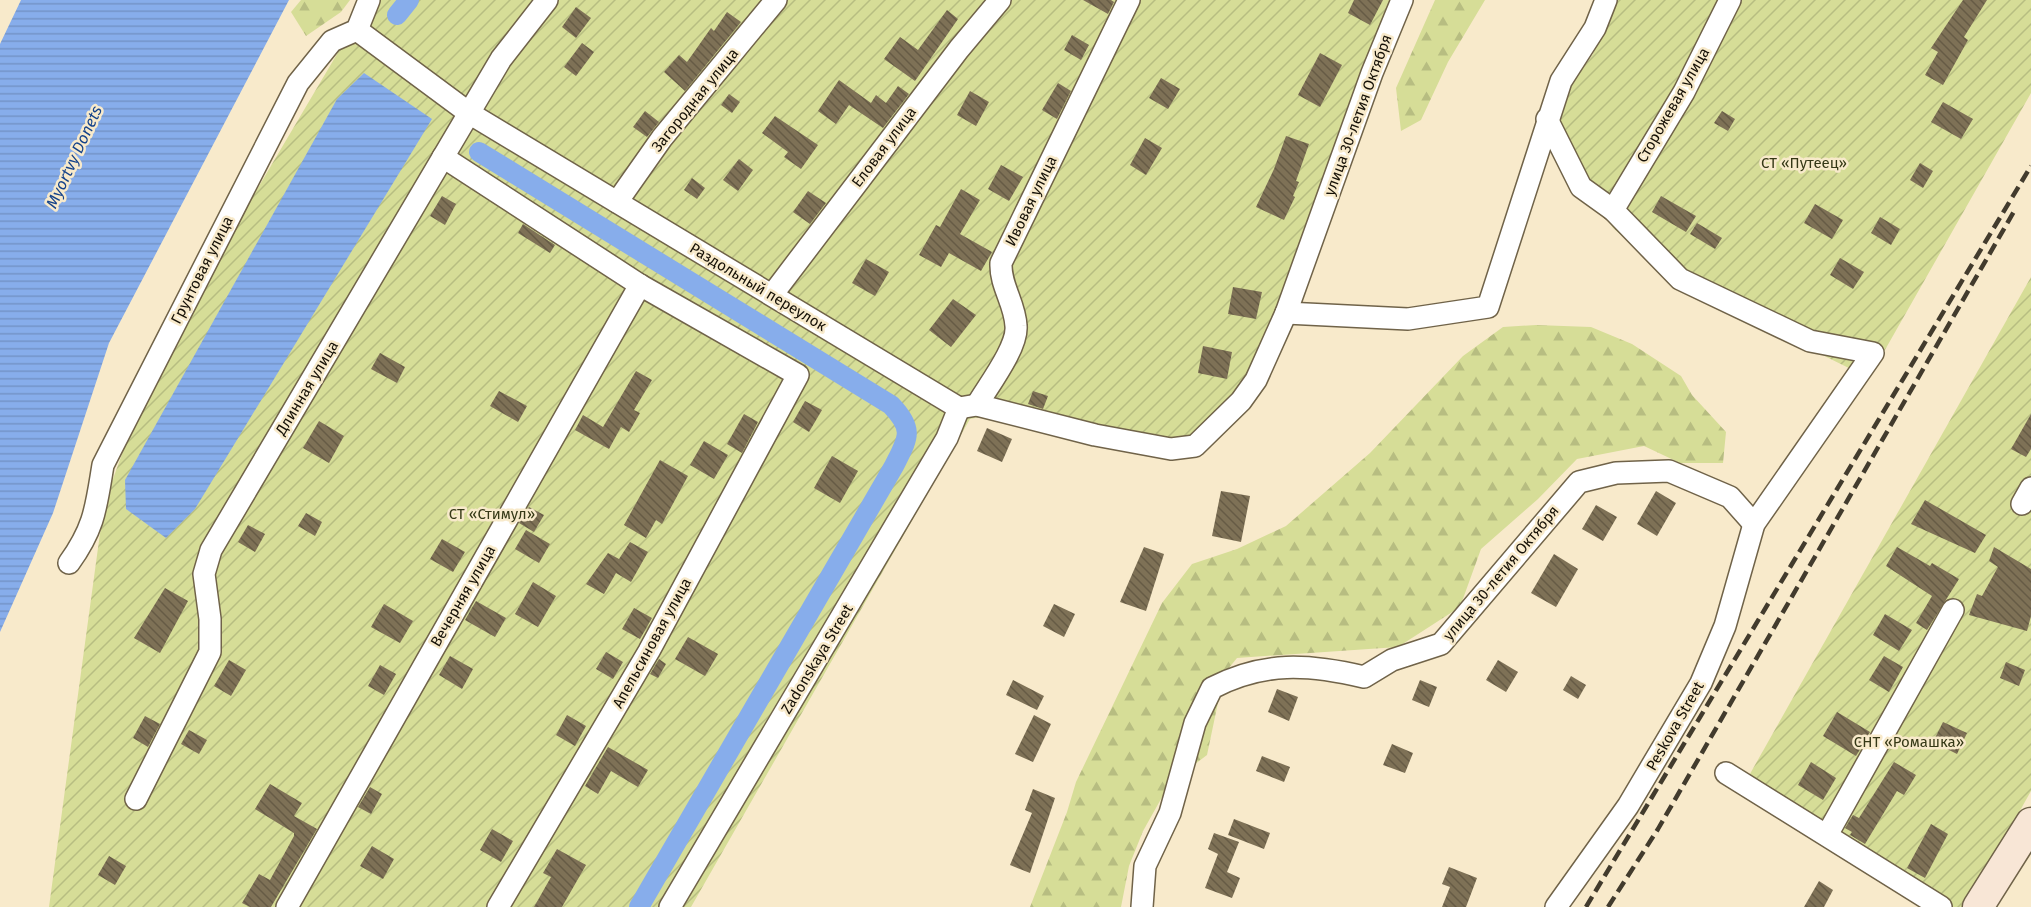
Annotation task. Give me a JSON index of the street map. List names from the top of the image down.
{
  "streets": {
    "street": [
      "Загородная улица",
      "Сторожевая улица",
      "улица 30-летия Октября",
      "Еловая улица",
      "Ивовая улица",
      "Грунтовая улица",
      "Раздольный переулок",
      "Длинная улица",
      "Вечерняя улица",
      "Апельсиновая улица",
      "Zadonskaya Street",
      "Peskova Street"
    ]
  },
  "crossings": [
    ["Загородная улица", "Раздольный переулок"],
    ["Сторожевая улица", "Peskova Street"],
    ["улица 30-летия Октября", "Раздольный переулок"],
    ["улица 30-летия Октября", "Peskova Street"],
    ["Еловая улица", "Раздольный переулок"],
    ["Ивовая улица", "Раздольный переулок"],
    ["Ивовая улица", "Zadonskaya Street"],
    ["Грунтовая улица", "Раздольный переулок"],
    ["Раздольный переулок", "Длинная улица"],
    ["Раздольный переулок", "Zadonskaya Street"],
    ["Вечерняя улица", "Апельсиновая улица"]
  ],
  "water": ["Myortvy Donets"],
  "parks": ["СТ «Путеец»", "СТ «Стимул»", "СНТ «Ромашка»"]
}
